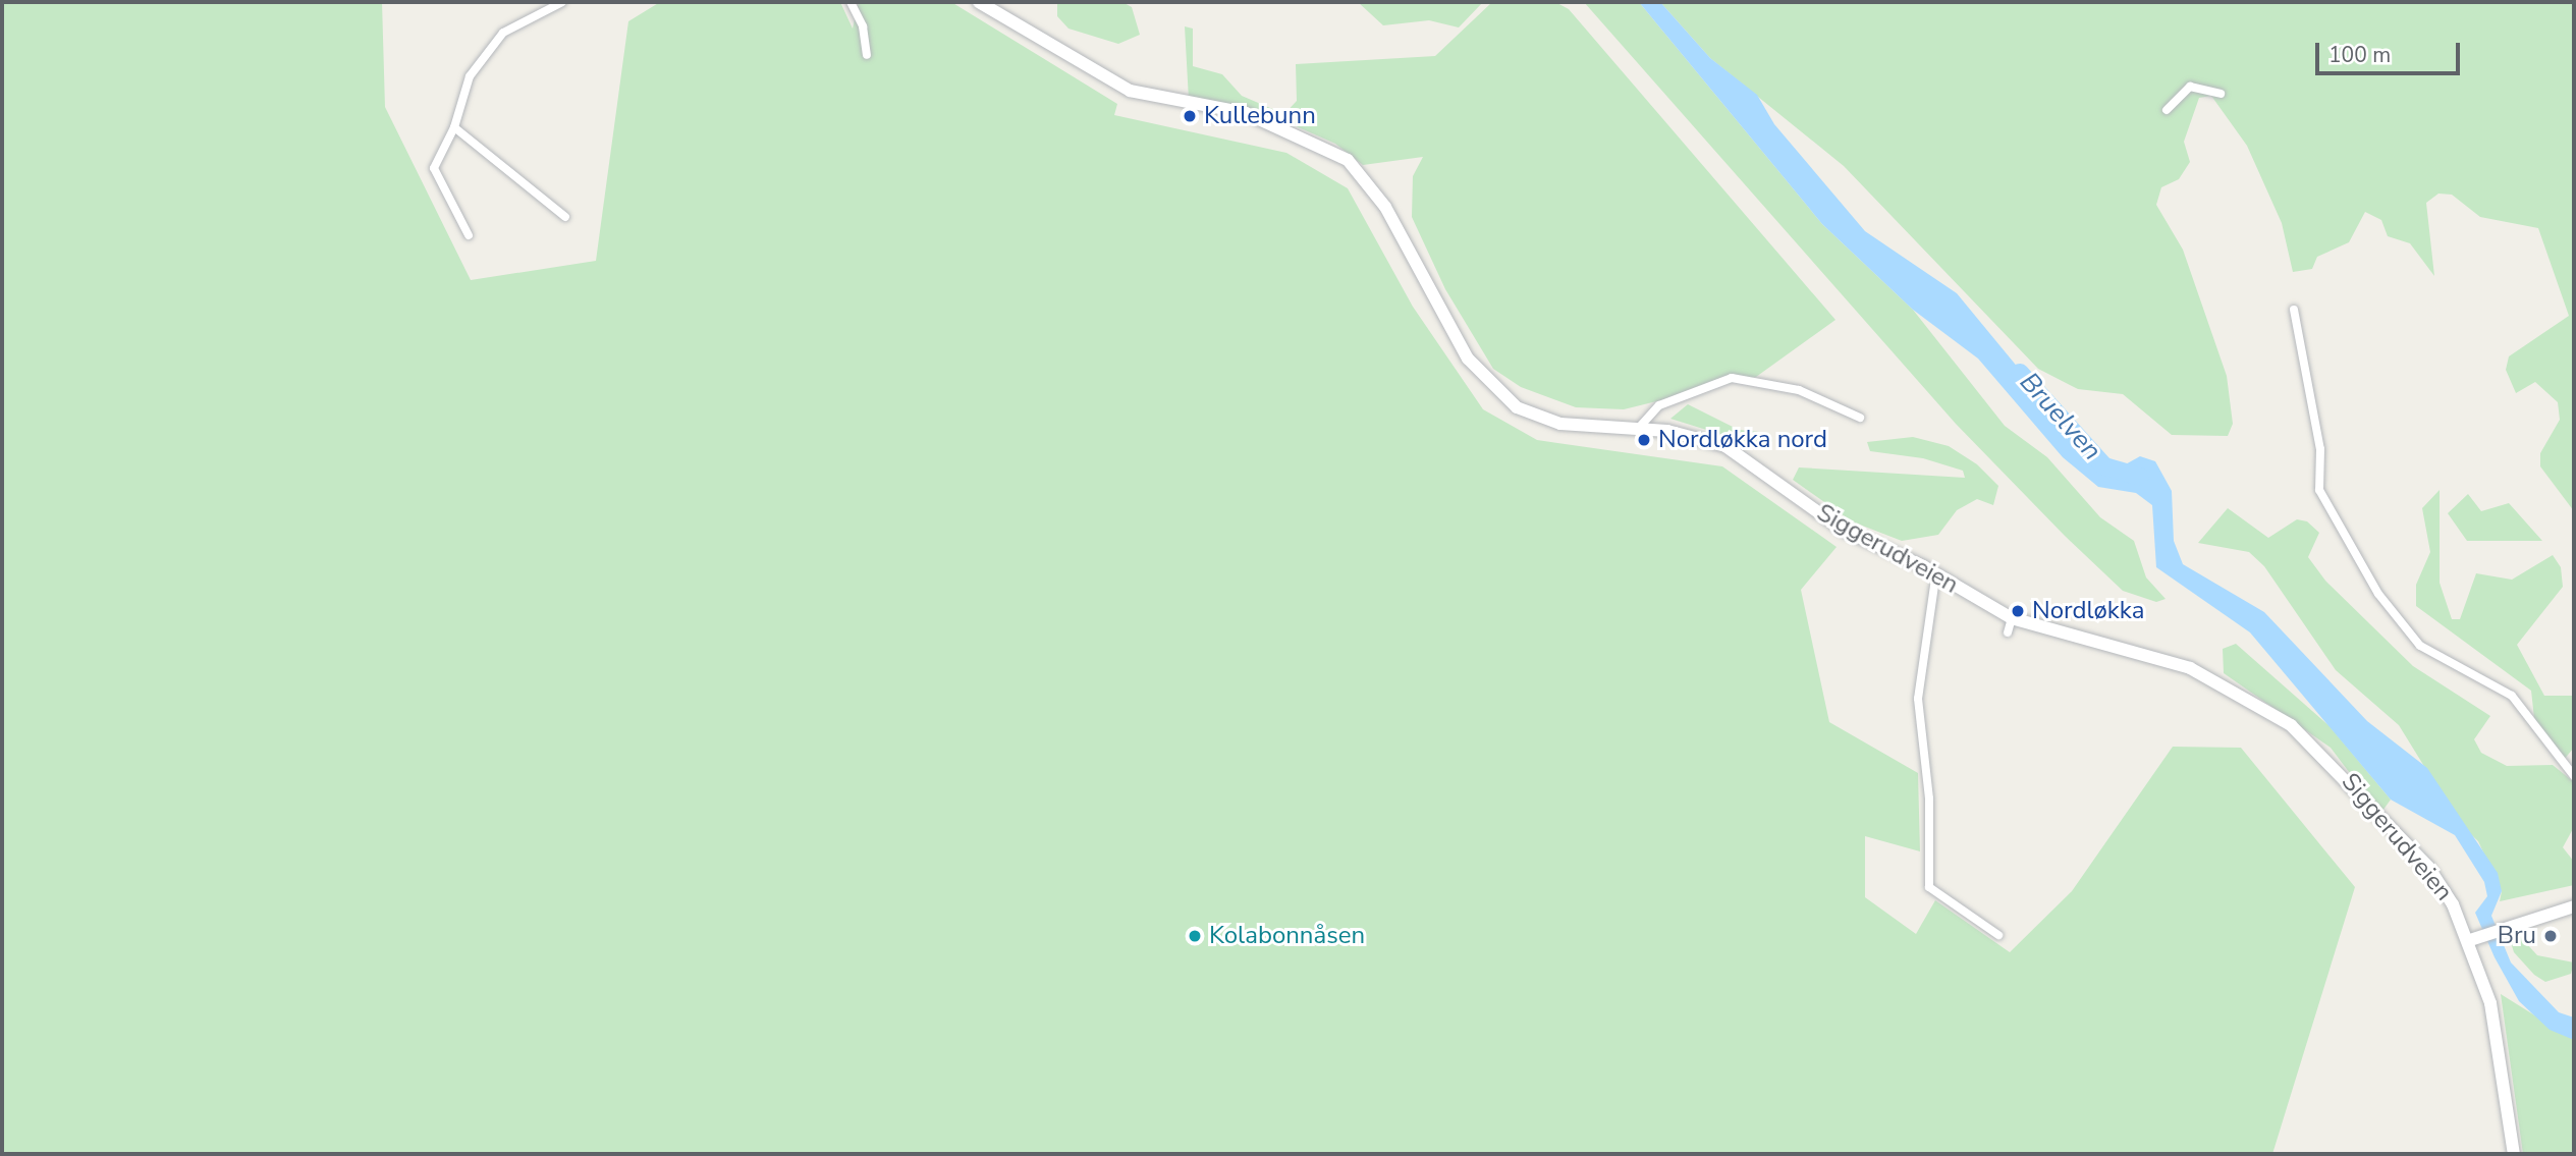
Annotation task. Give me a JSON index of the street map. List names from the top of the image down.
{
  "streets": {
    "main road": ["Siggerudveien"]
  },
  "water": ["Bruelven"],
  "places": [
    "Kullebunn",
    "Nordløkka nord",
    "Nordløkka",
    "Kolabonnåsen",
    "Bru"
  ],
  "scale_bar": "100 m"
}
